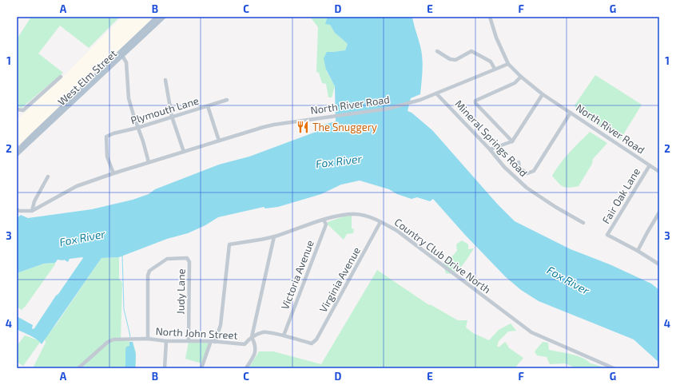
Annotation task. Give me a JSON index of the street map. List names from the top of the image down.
{
  "streets": {
    "main road": ["West Elm Street"],
    "street": [
      "North River Road",
      "Plymouth Lane",
      "Mineral Springs Road",
      "Fair Oak Lane",
      "Country Club Drive North",
      "Victoria Avenue",
      "Virginia Avenue",
      "Judy Lane",
      "North John Street"
    ]
  },
  "crossings": [
    ["North River Road", "Plymouth Lane"],
    ["North River Road", "Mineral Springs Road"],
    ["North River Road", "Fair Oak Lane"],
    ["Country Club Drive North", "Victoria Avenue"],
    ["Country Club Drive North", "Virginia Avenue"],
    ["Country Club Drive North", "North John Street"],
    ["Victoria Avenue", "North John Street"],
    ["Virginia Avenue", "North John Street"],
    ["Judy Lane", "North John Street"]
  ],
  "water": ["Fox River"],
  "places": {
    "restaurant": ["The Snuggery"]
  },
  "grid": {
    "columns": [
      "A",
      "B",
      "C",
      "D",
      "E",
      "F",
      "G"
    ],
    "rows": [
      "1",
      "2",
      "3",
      "4"
    ]
  }
}
